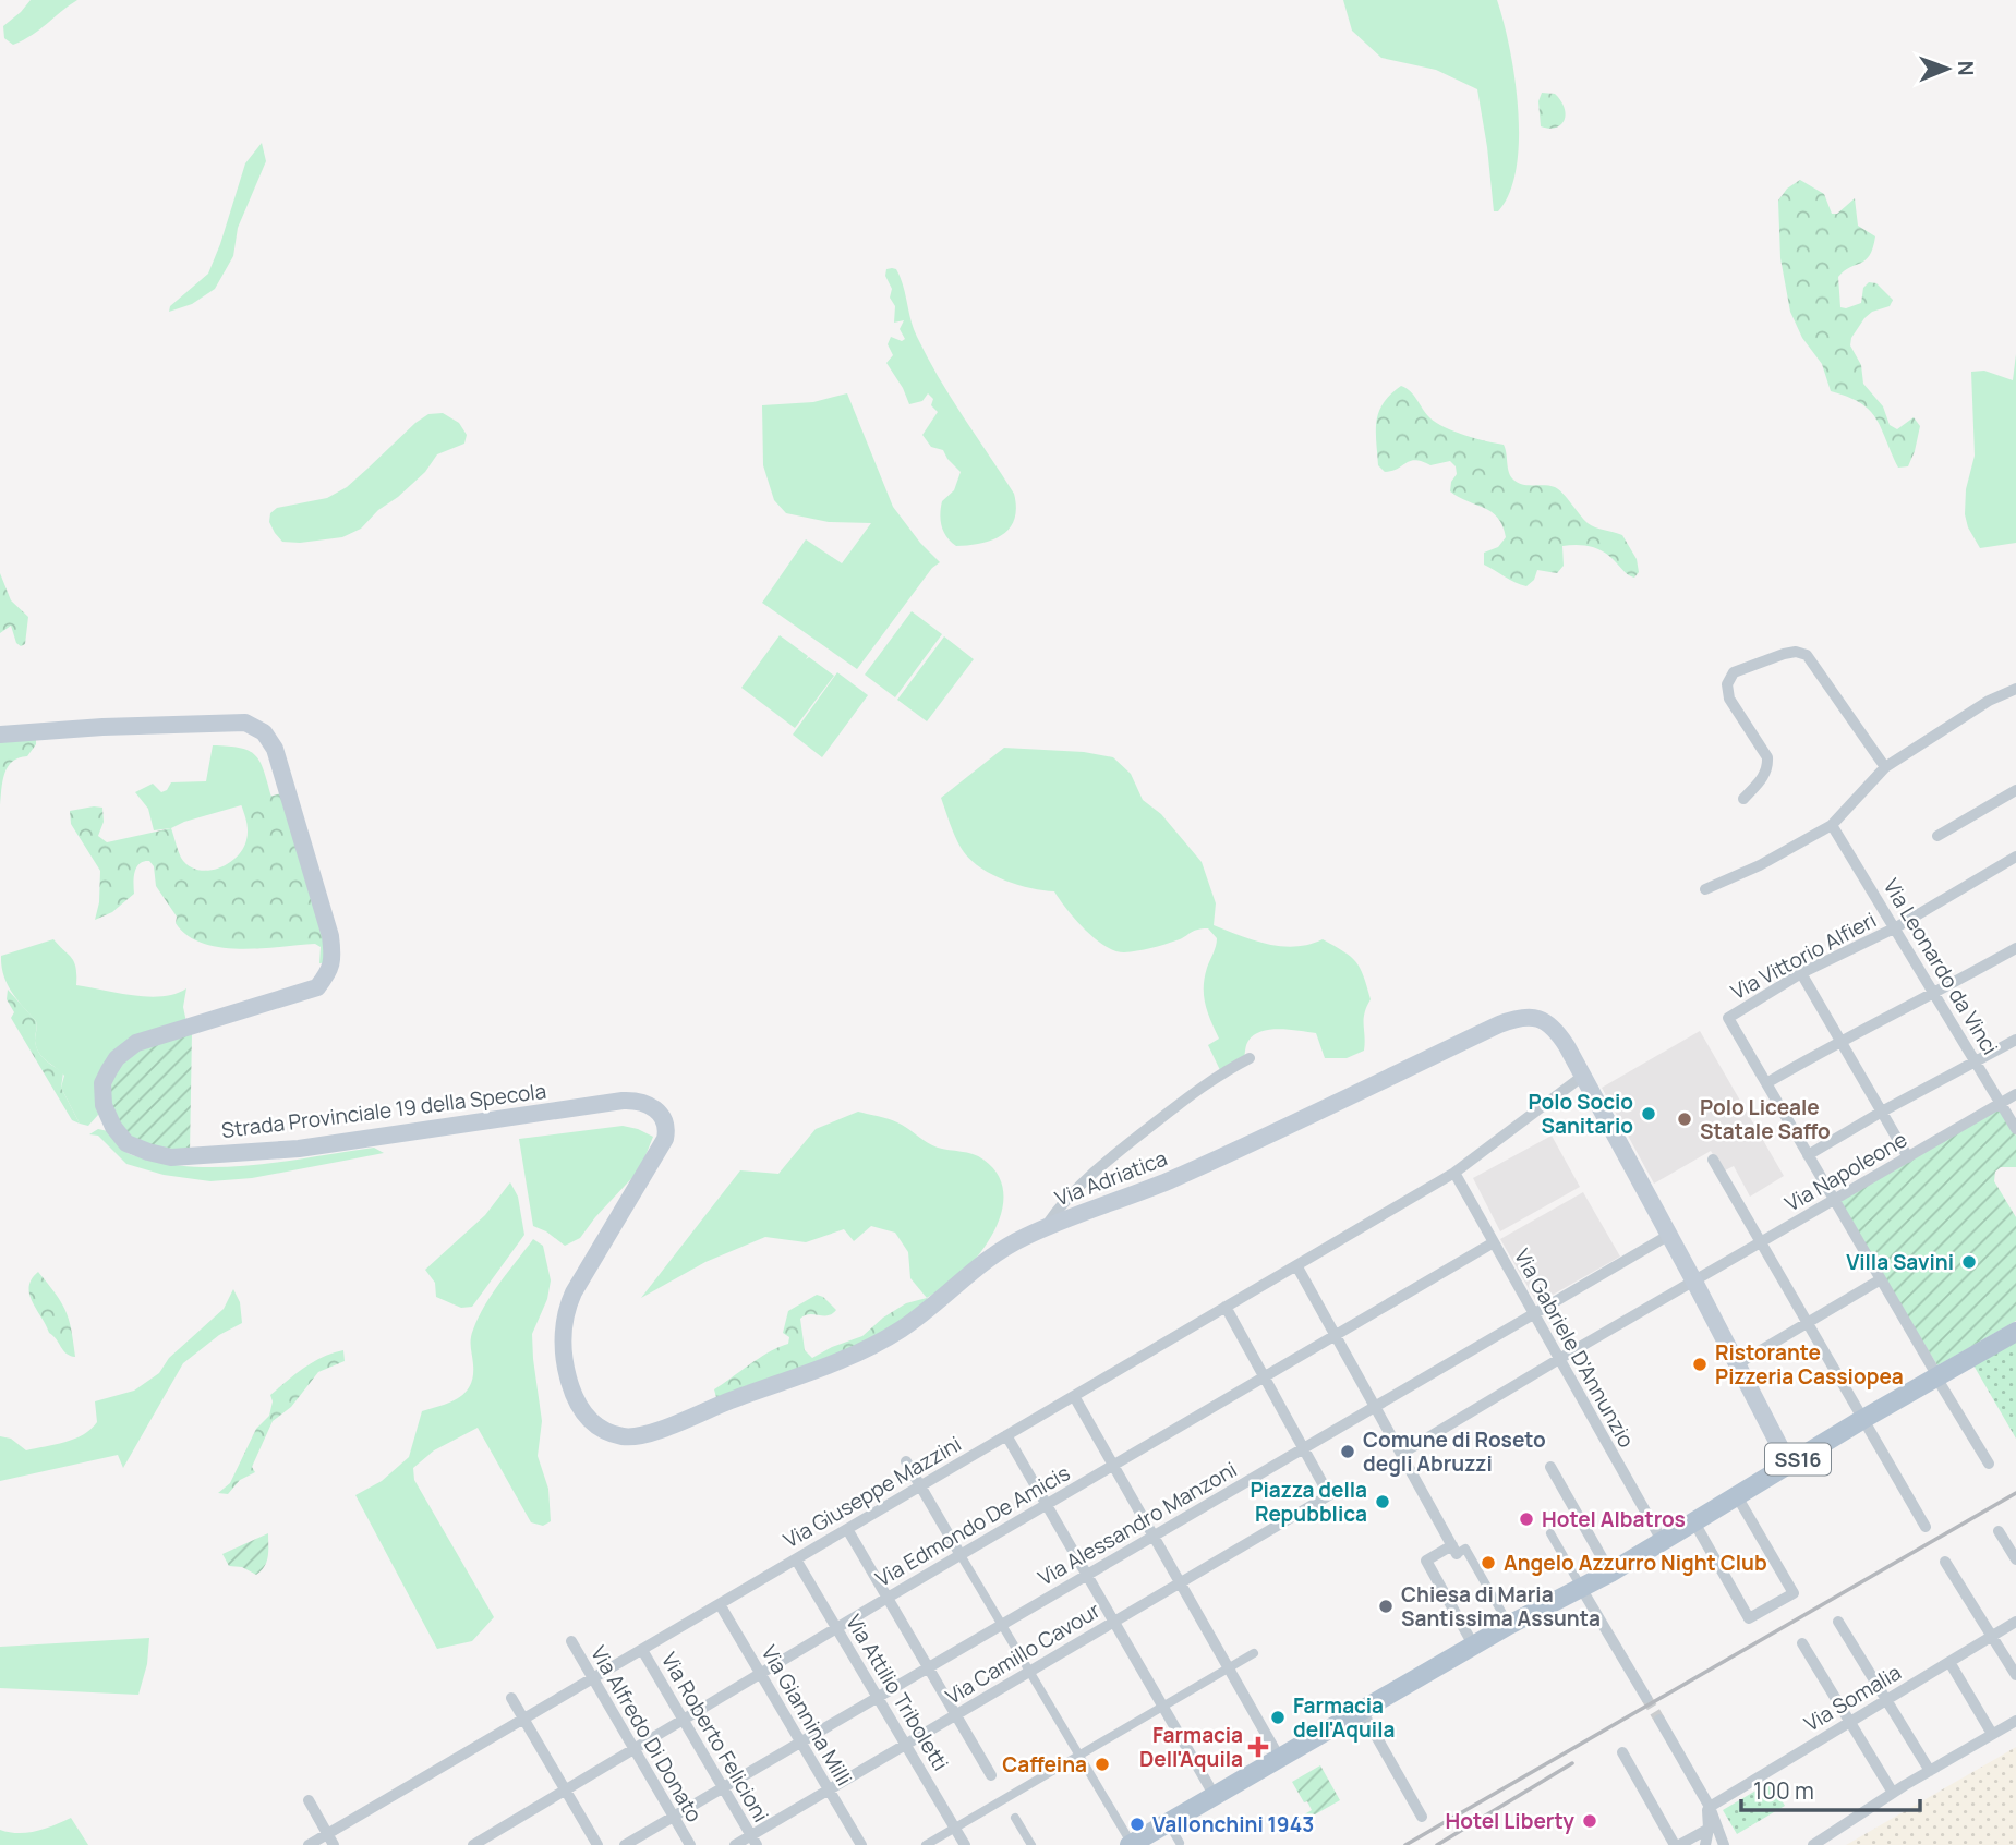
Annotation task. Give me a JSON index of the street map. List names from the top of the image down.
{
  "streets": {
    "main road": ["Strada Provinciale 19 della Specola", "Via Adriatica", "SS16"],
    "street": [
      "Via Vittorio Alfieri",
      "Via Leonardo da Vinci",
      "Via Napoleone",
      "Via Gabriele D'Annunzio",
      "Via Giuseppe Mazzini",
      "Via Alessandro Manzoni",
      "Via Edmondo De Amicis",
      "Via Camillo Cavour",
      "Via Attilio Triboletti",
      "Via Somalia",
      "Via Giannina Milli",
      "Via Alfredo Di Donato",
      "Via Roberto Felicioni"
    ]
  },
  "crossings": [
    ["Via Vittorio Alfieri", "Via Leonardo da Vinci"],
    ["Via Leonardo da Vinci", "Via Napoleone"],
    ["Strada Provinciale 19 della Specola", "Via Adriatica"],
    ["Via Napoleone", "Via Adriatica"],
    ["Via Adriatica", "SS16"],
    ["Via Adriatica", "Via Giuseppe Mazzini"],
    ["Via Adriatica", "Via Alessandro Manzoni"],
    ["Via Gabriele D'Annunzio", "SS16"],
    ["Via Gabriele D'Annunzio", "Via Giuseppe Mazzini"],
    ["Via Gabriele D'Annunzio", "Via Alessandro Manzoni"],
    ["Via Gabriele D'Annunzio", "Via Edmondo De Amicis"],
    ["Via Giuseppe Mazzini", "Via Attilio Triboletti"],
    ["Via Giuseppe Mazzini", "Via Giannina Milli"],
    ["Via Giuseppe Mazzini", "Via Alfredo Di Donato"],
    ["Via Giuseppe Mazzini", "Via Roberto Felicioni"],
    ["Via Alessandro Manzoni", "Via Camillo Cavour"],
    ["Via Alessandro Manzoni", "Via Attilio Triboletti"],
    ["Via Alessandro Manzoni", "Via Giannina Milli"],
    ["Via Alessandro Manzoni", "Via Alfredo Di Donato"],
    ["Via Alessandro Manzoni", "Via Roberto Felicioni"],
    ["Via Edmondo De Amicis", "Via Attilio Triboletti"],
    ["Via Edmondo De Amicis", "Via Giannina Milli"],
    ["Via Edmondo De Amicis", "Via Alfredo Di Donato"],
    ["Via Edmondo De Amicis", "Via Roberto Felicioni"],
    ["Via Camillo Cavour", "Via Attilio Triboletti"],
    ["Via Camillo Cavour", "Via Giannina Milli"],
    ["Via Camillo Cavour", "Via Roberto Felicioni"]
  ],
  "places": {
    "other": [
      "Polo Socio Sanitario",
      "Polo Liceale Statale Saffo",
      "Villa Savini",
      "Ristorante Pizzeria Cassiopea",
      "Comune di Roseto degli Abruzzi",
      "Piazza della Repubblica",
      "Hotel Albatros",
      "Angelo Azzurro Night Club",
      "Chiesa di Maria Santissima Assunta",
      "Farmacia dell'Aquila",
      "Caffeina",
      "Hotel Liberty",
      "Vallonchini 1943"
    ],
    "health": ["Farmacia Dell'Aquila"]
  },
  "scale_bar": "100 m",
  "north": "right"
}
